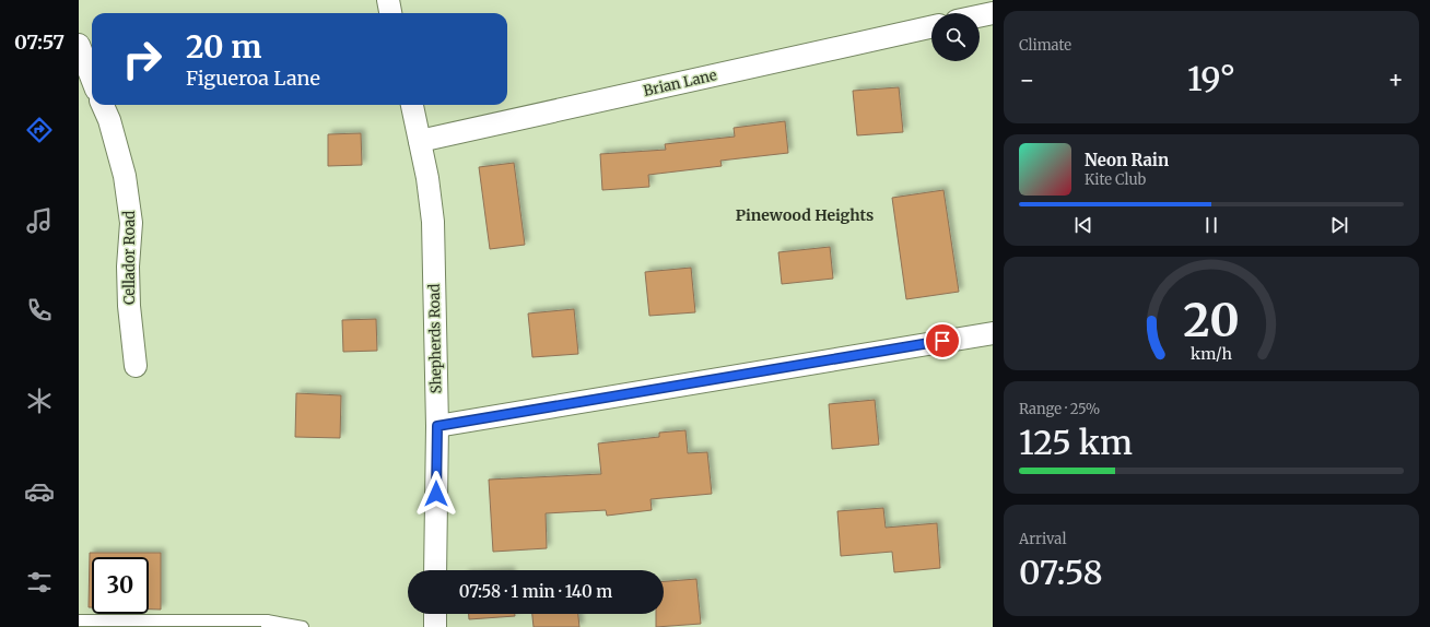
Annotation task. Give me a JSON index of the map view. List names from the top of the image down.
{
  "streets": {
    "street": ["Brian Lane", "Cellador Road", "Shepherds Road"]
  },
  "crossings": [
    ["Brian Lane", "Shepherds Road"]
  ],
  "districts": ["Pinewood Heights"],
  "page": {
    "tabs": "07:57",
    "tile": [
      "Climate",
      ["Range · 25%", "125 km"],
      ["Arrival", "07:58"]
    ],
    "turn": ["20 m", "Figueroa Lane"],
    "heat": ["−", "19°", "+"],
    "song": ["Neon Rain", "Kite Club"],
    "limit": "30",
    "trip": "07:58 · 1 min · 140 m",
    "gauge": ["20", "km/h"]
  }
}
